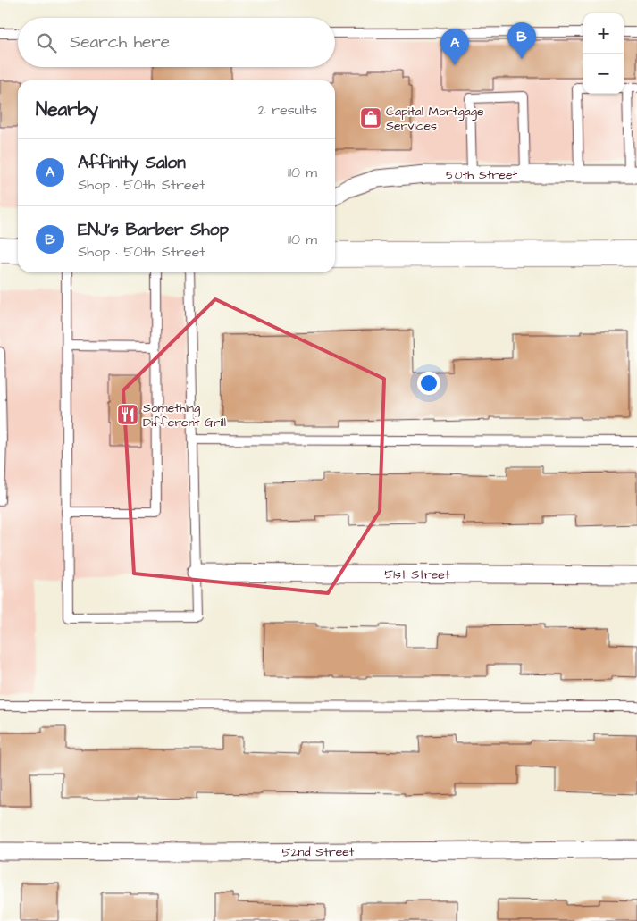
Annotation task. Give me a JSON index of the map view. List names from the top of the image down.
{
  "streets": {
    "street": ["50th Street", "51st Street", "52nd Street"]
  },
  "places": {
    "shop": ["Capital Mortgage Services"],
    "restaurant": ["Something Different Grill"]
  },
  "page": {
    "map_buttons": ["+", "−"],
    "search": "Search here",
    "pins": ["B", "A"],
    "heading": ["Nearby", "2 results"],
    "list": [
      {
        "mark": "A",
        "name": "Affinity Salon",
        "note": "Shop · 50th Street",
        "value": "110 m"
      },
      {
        "mark": "B",
        "name": "ENJ's Barber Shop",
        "note": "Shop · 50th Street",
        "value": "110 m"
      }
    ]
  }
}
